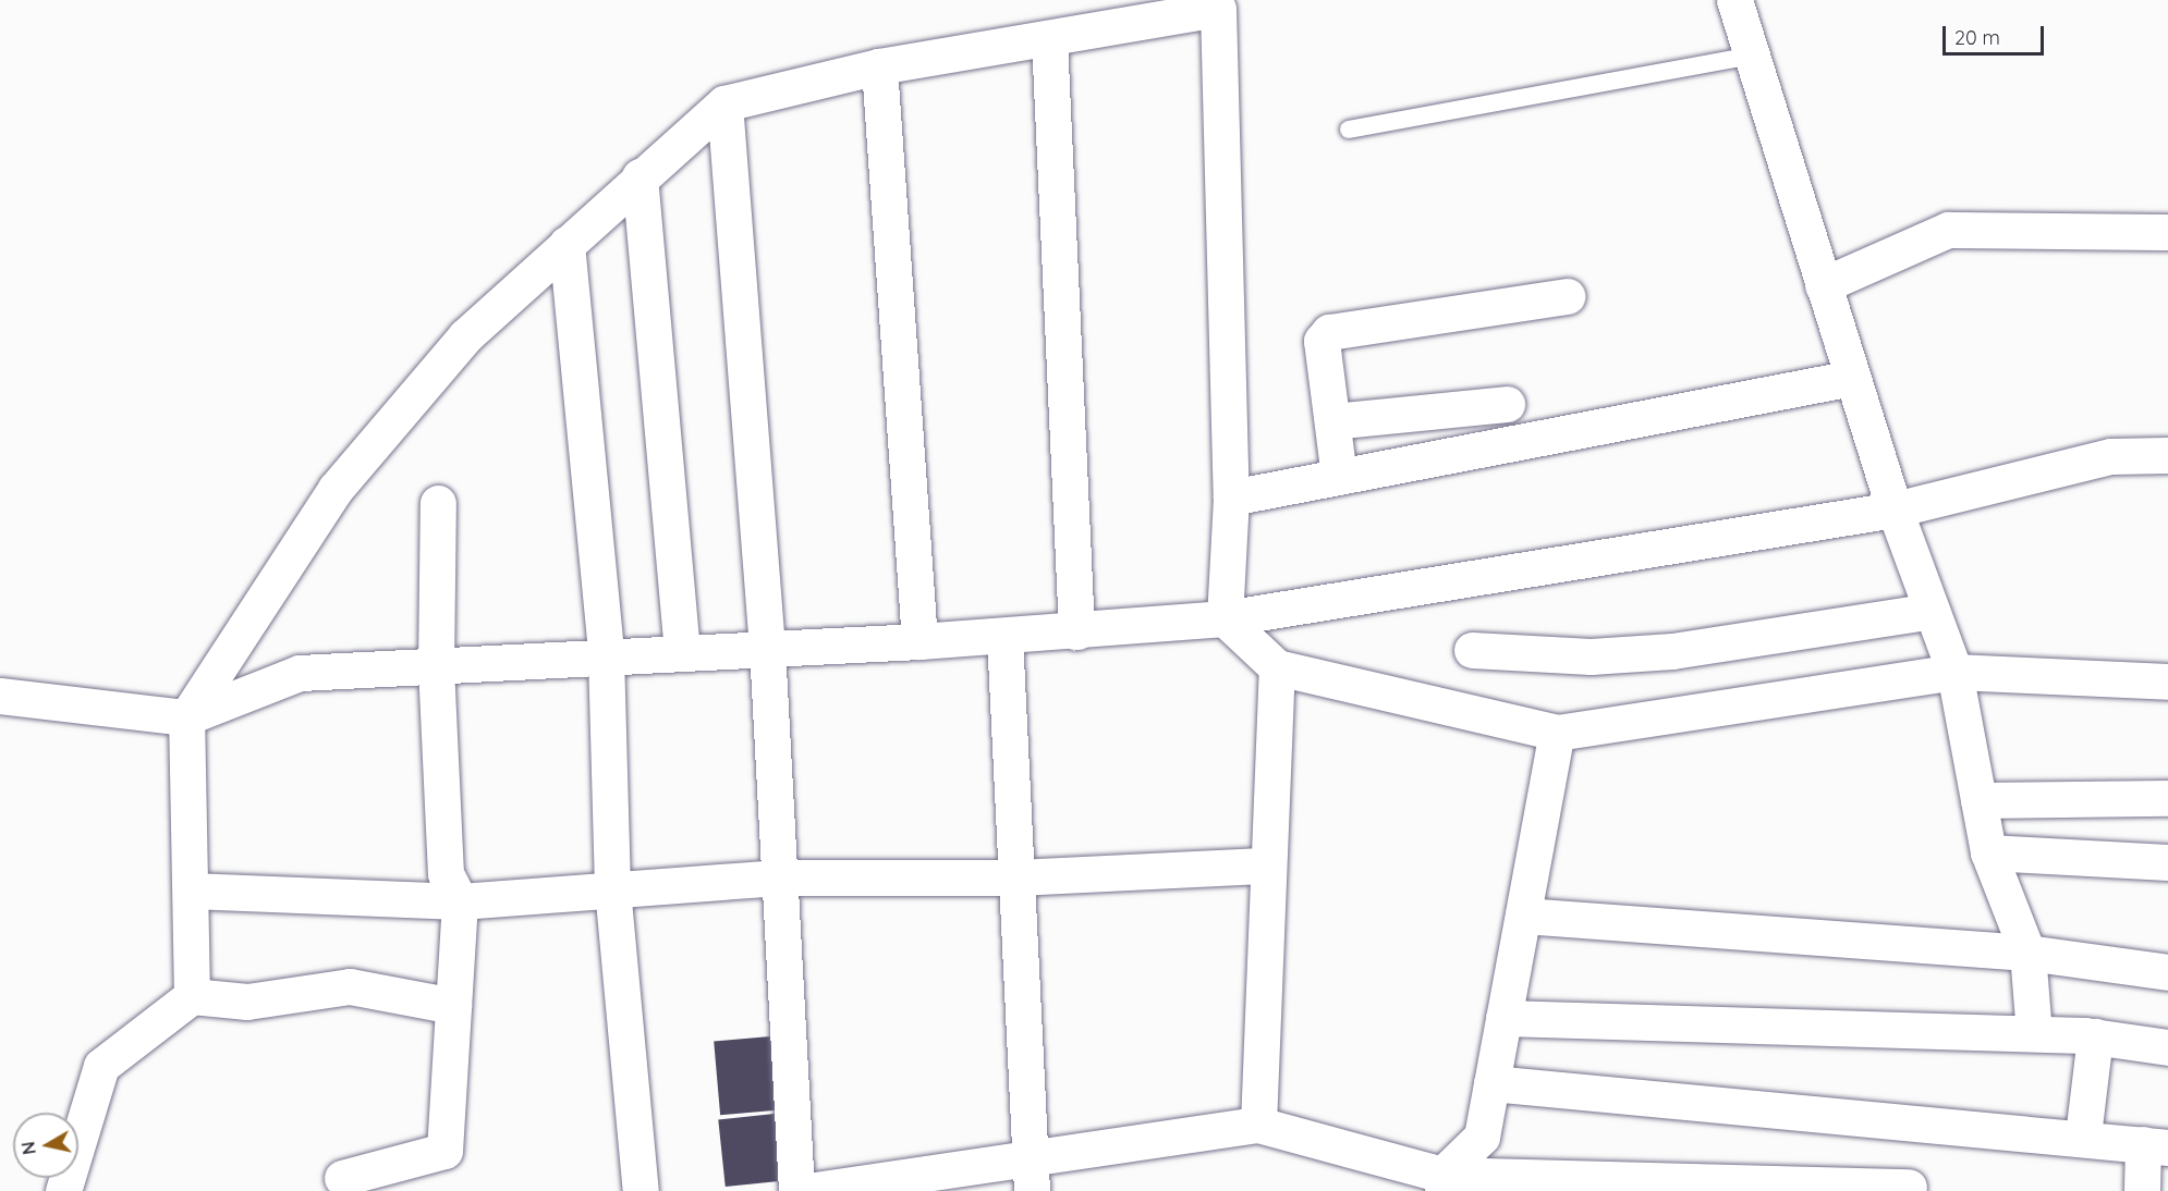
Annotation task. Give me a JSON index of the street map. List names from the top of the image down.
{
  "scale_bar": "20 m",
  "north": "left"
}
